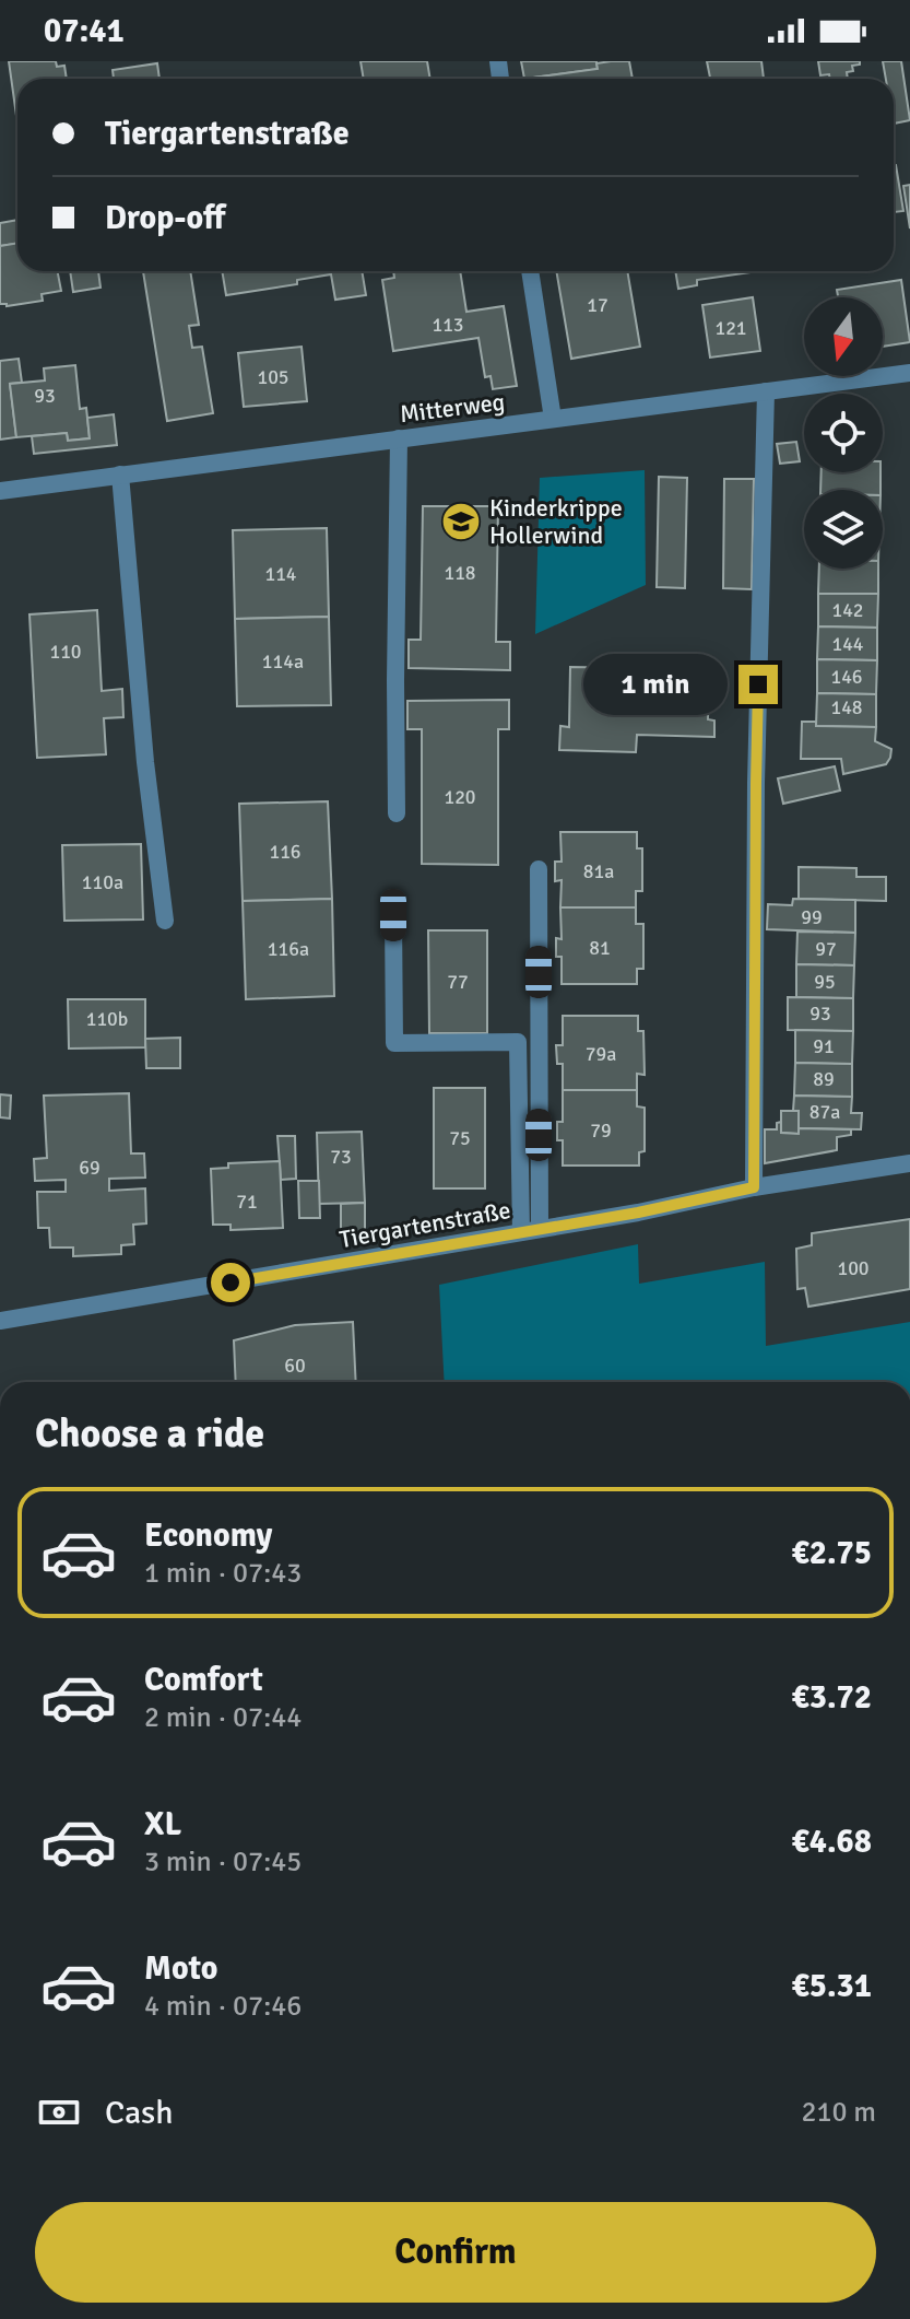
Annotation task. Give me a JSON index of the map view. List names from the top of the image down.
{
  "streets": {
    "street": ["Mitterweg", "Tiergartenstraße"]
  },
  "places": {
    "school or university": ["Kinderkrippe Hollerwind"]
  },
  "house_numbers": [
    "17",
    "113",
    "121",
    "105",
    "93",
    "118",
    "114",
    "142",
    "144",
    "110",
    "114a",
    "146",
    "148",
    "120",
    "116",
    "81a",
    "110a",
    "99",
    "81",
    "116a",
    "97",
    "77",
    "95",
    "93",
    "110b",
    "91",
    "79a",
    "89",
    "87a",
    "79",
    "75",
    "73",
    "69",
    "71",
    "100",
    "60"
  ],
  "north": "bottom",
  "page": {
    "status": "07:41",
    "banner": ["Tiergartenstraße", "Drop-off"],
    "bubble": "1 min",
    "heading": "Choose a ride",
    "list": [
      {
        "name": "Economy",
        "note": "1 min · 07:43",
        "value": "€2.75"
      },
      {
        "name": "Comfort",
        "note": "2 min · 07:44",
        "value": "€3.72"
      },
      {
        "name": "XL",
        "note": "3 min · 07:45",
        "value": "€4.68"
      },
      {
        "name": "Moto",
        "note": "4 min · 07:46",
        "value": "€5.31"
      }
    ],
    "pay": ["Cash", "210 m"],
    "buttons": "Confirm"
  }
}
